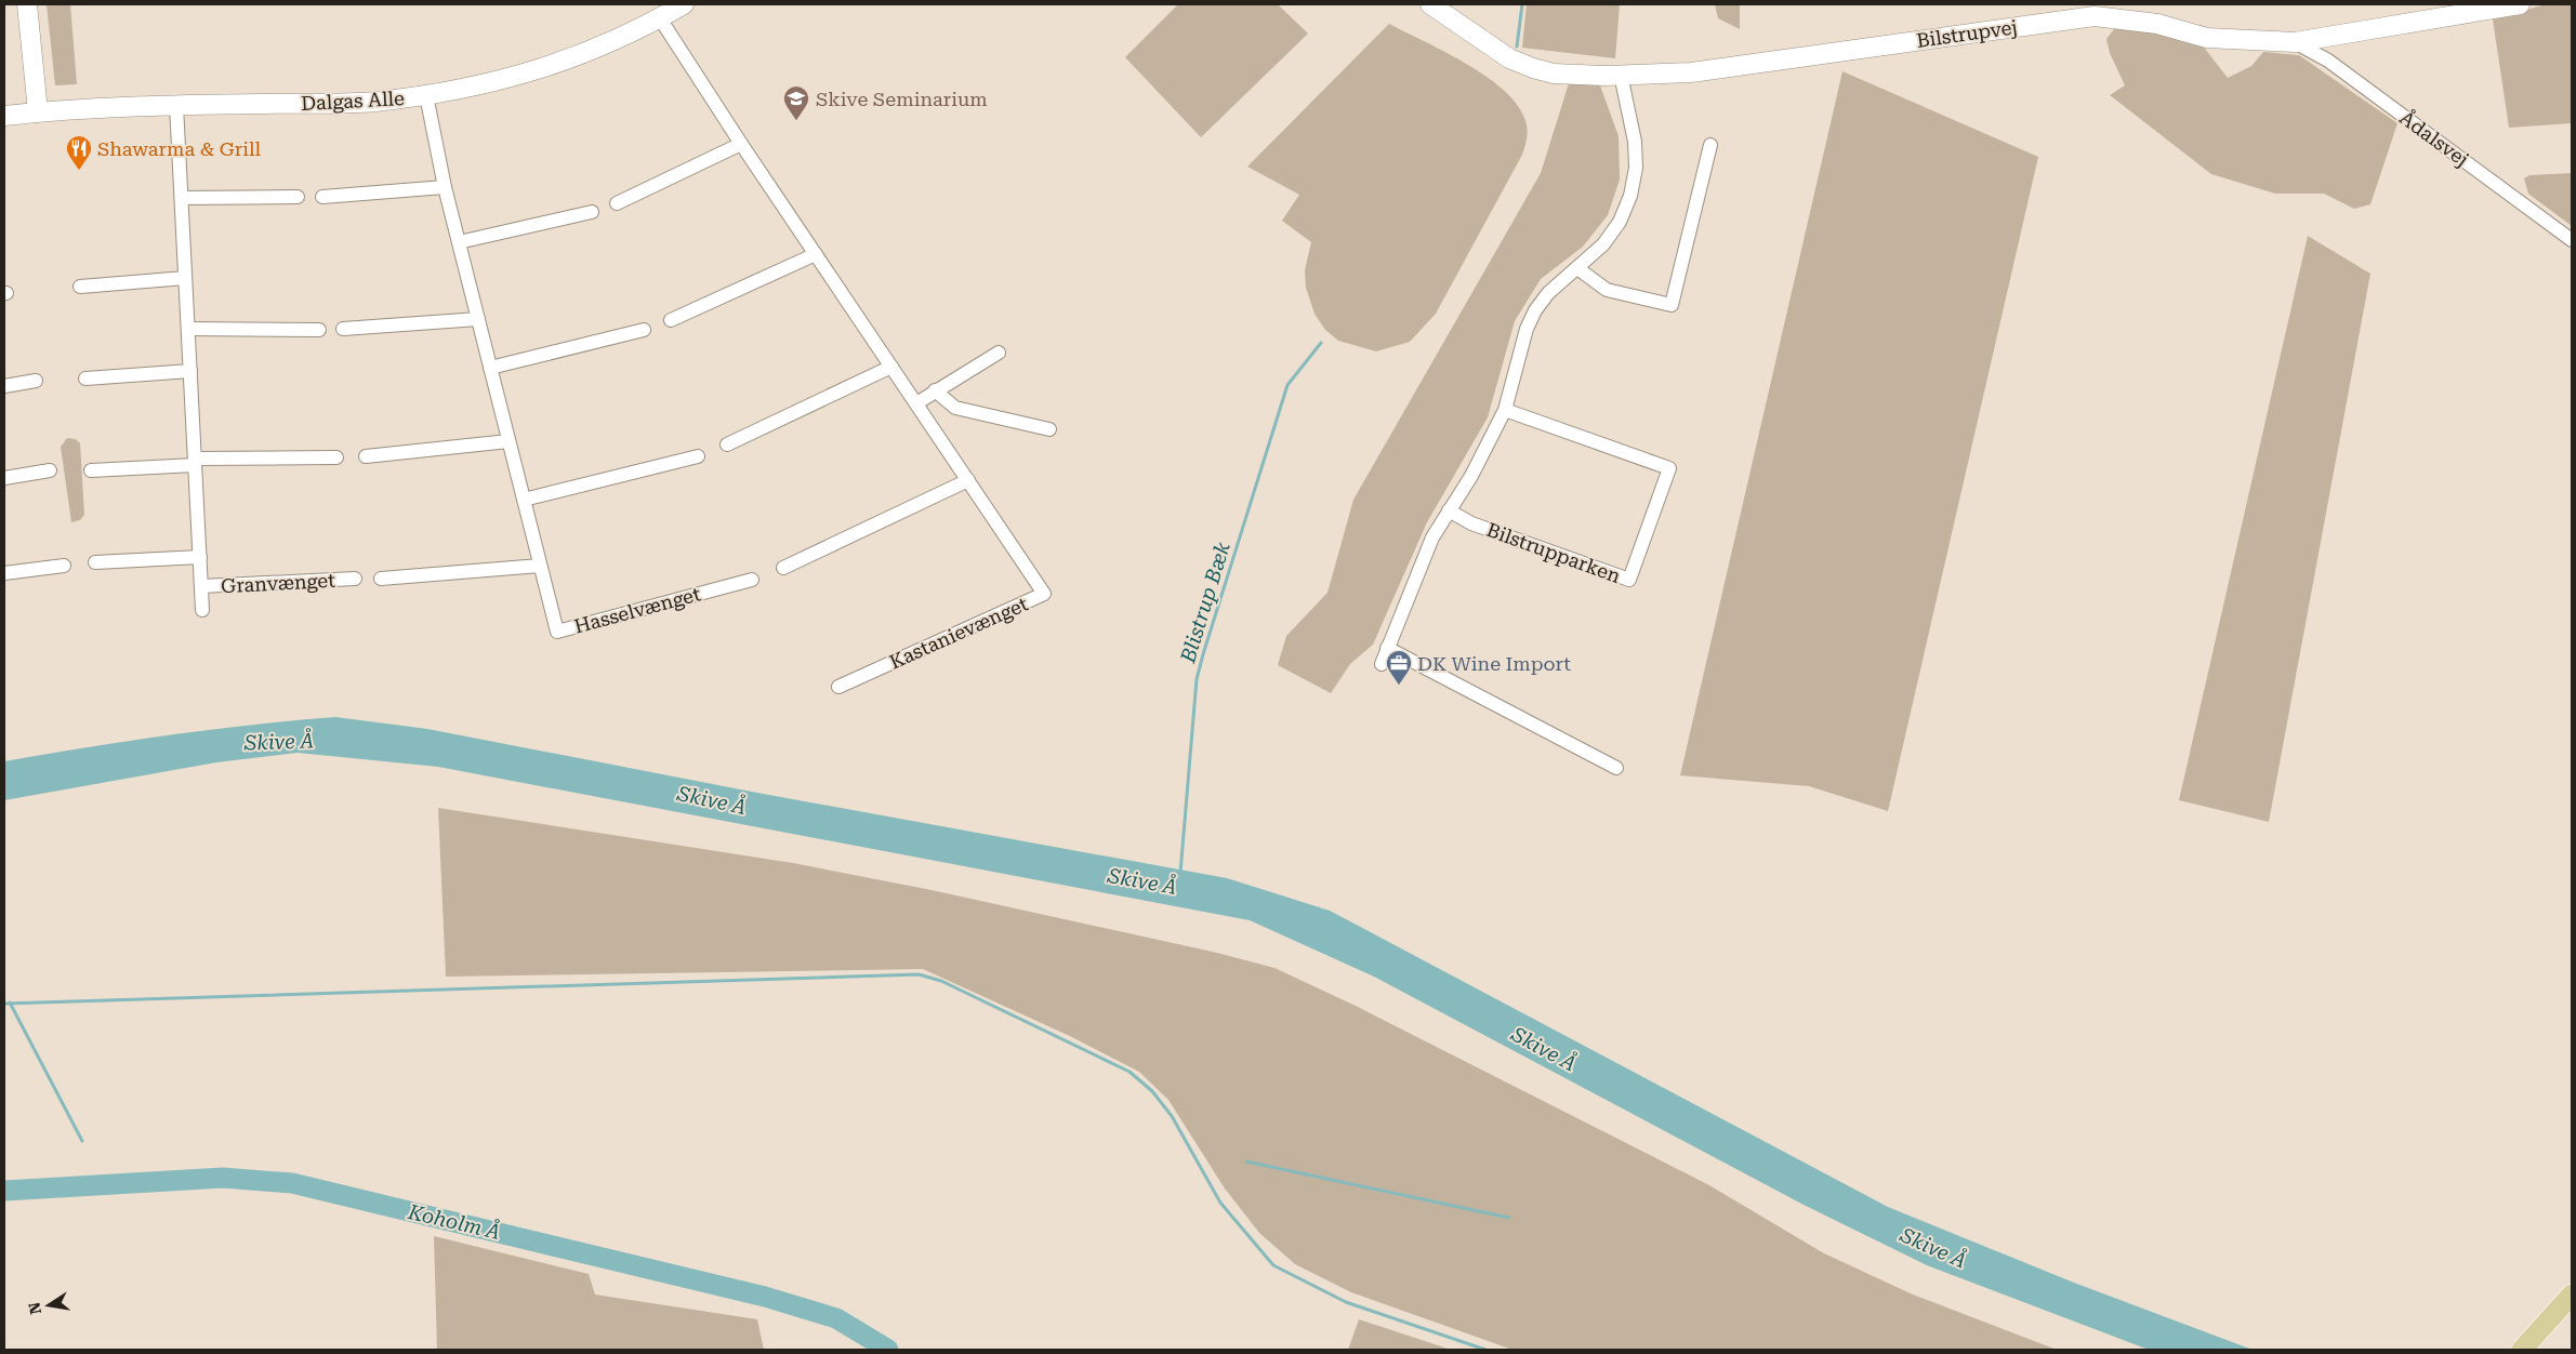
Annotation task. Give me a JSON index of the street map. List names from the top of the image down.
{
  "streets": {
    "street": [
      "Bilstrupvej",
      "Dalgas Alle",
      "Ådalsvej",
      "Bilstrupparken",
      "Granvænget",
      "Hasselvænget",
      "Kastanievænget"
    ]
  },
  "crossings": [
    ["Bilstrupvej", "Ådalsvej"],
    ["Dalgas Alle", "Granvænget"],
    ["Dalgas Alle", "Hasselvænget"],
    ["Dalgas Alle", "Kastanievænget"]
  ],
  "water": ["Blistrup Bæk", "Skive Å", "Koholm Å"],
  "places": {
    "school or university": ["Skive Seminarium"],
    "restaurant": ["Shawarma & Grill"],
    "office": ["DK Wine Import"]
  },
  "north": "left"
}
